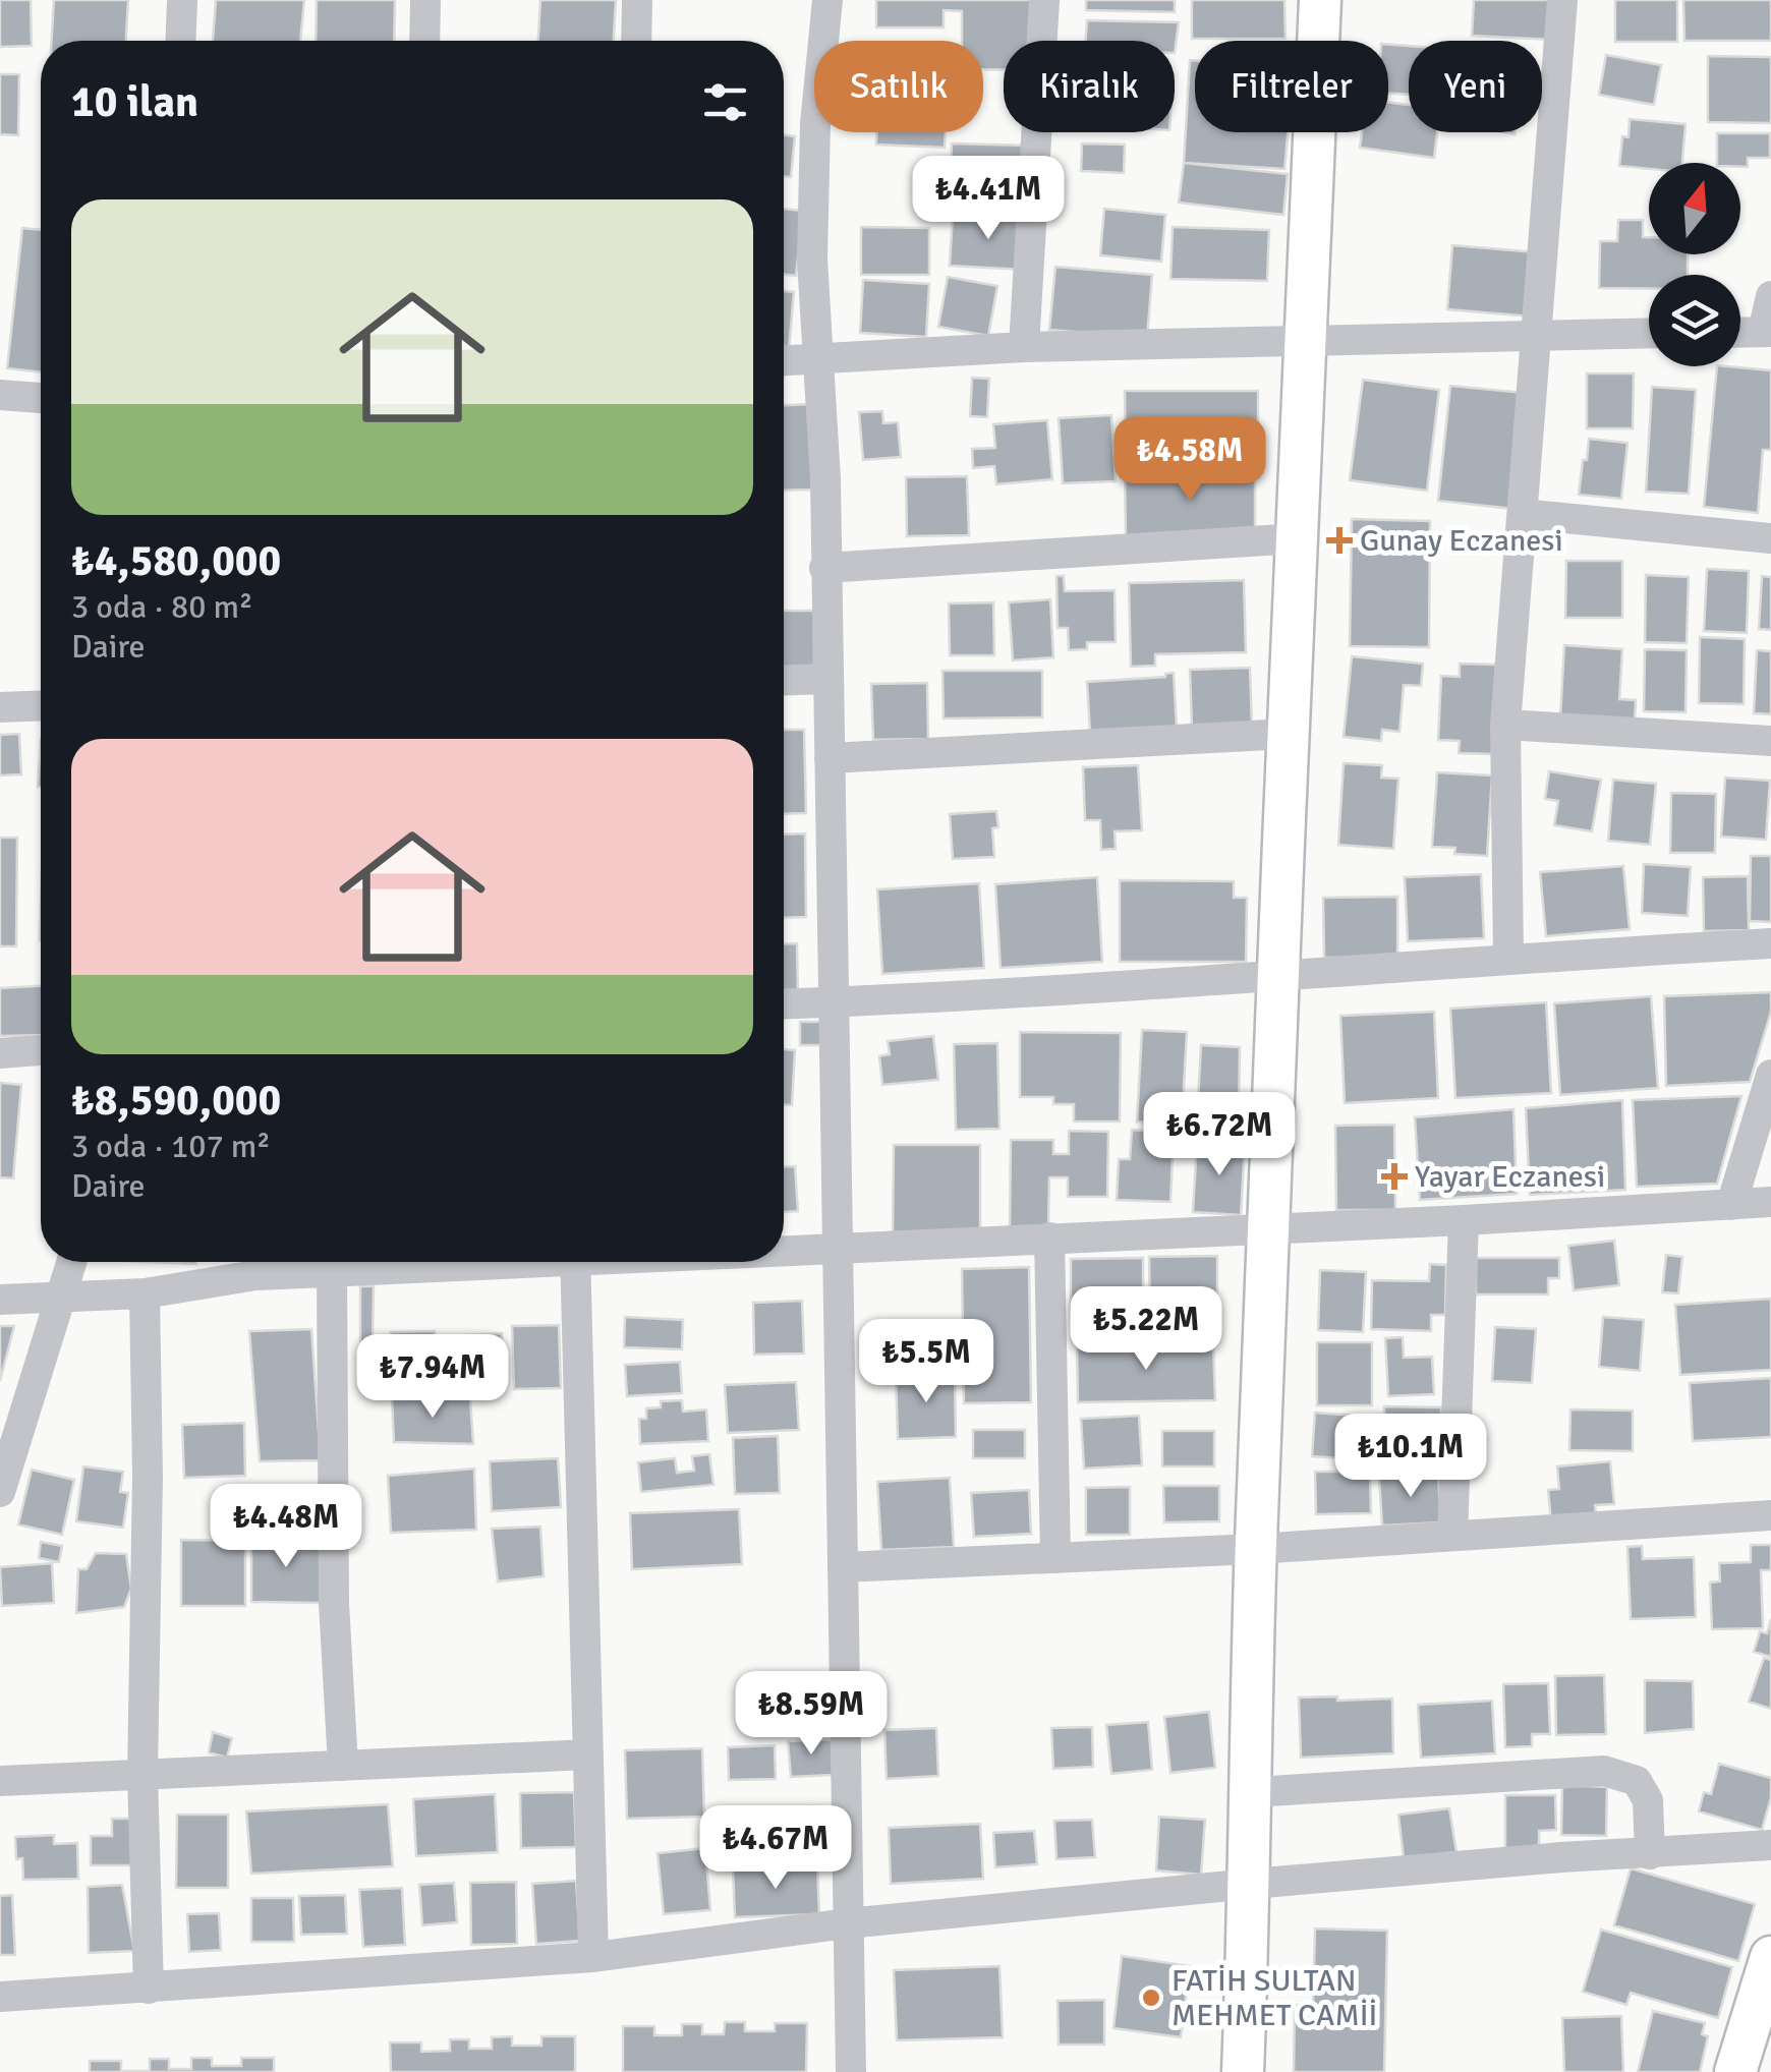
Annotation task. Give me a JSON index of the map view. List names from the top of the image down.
{
  "places": {
    "health": ["Gunay Eczanesi", "Yayar Eczanesi"],
    "other": ["FATİH SULTAN MEHMET CAMİİ"]
  },
  "north": "top",
  "page": {
    "chip": [
      "Satılık",
      "Kiralık",
      "Filtreler",
      "Yeni"
    ],
    "heading": "10 ilan",
    "price": [
      "₺4.41M",
      "₺4.58M",
      "₺6.72M",
      "₺5.22M",
      "₺5.5M",
      "₺7.94M",
      "₺10.1M",
      "₺4.48M",
      "₺8.59M",
      "₺4.67M"
    ],
    "list": [
      {
        "name": "₺4,580,000",
        "note": "3 oda · 80 m² · Daire"
      },
      {
        "name": "₺8,590,000",
        "note": "3 oda · 107 m² · Daire"
      }
    ]
  }
}
